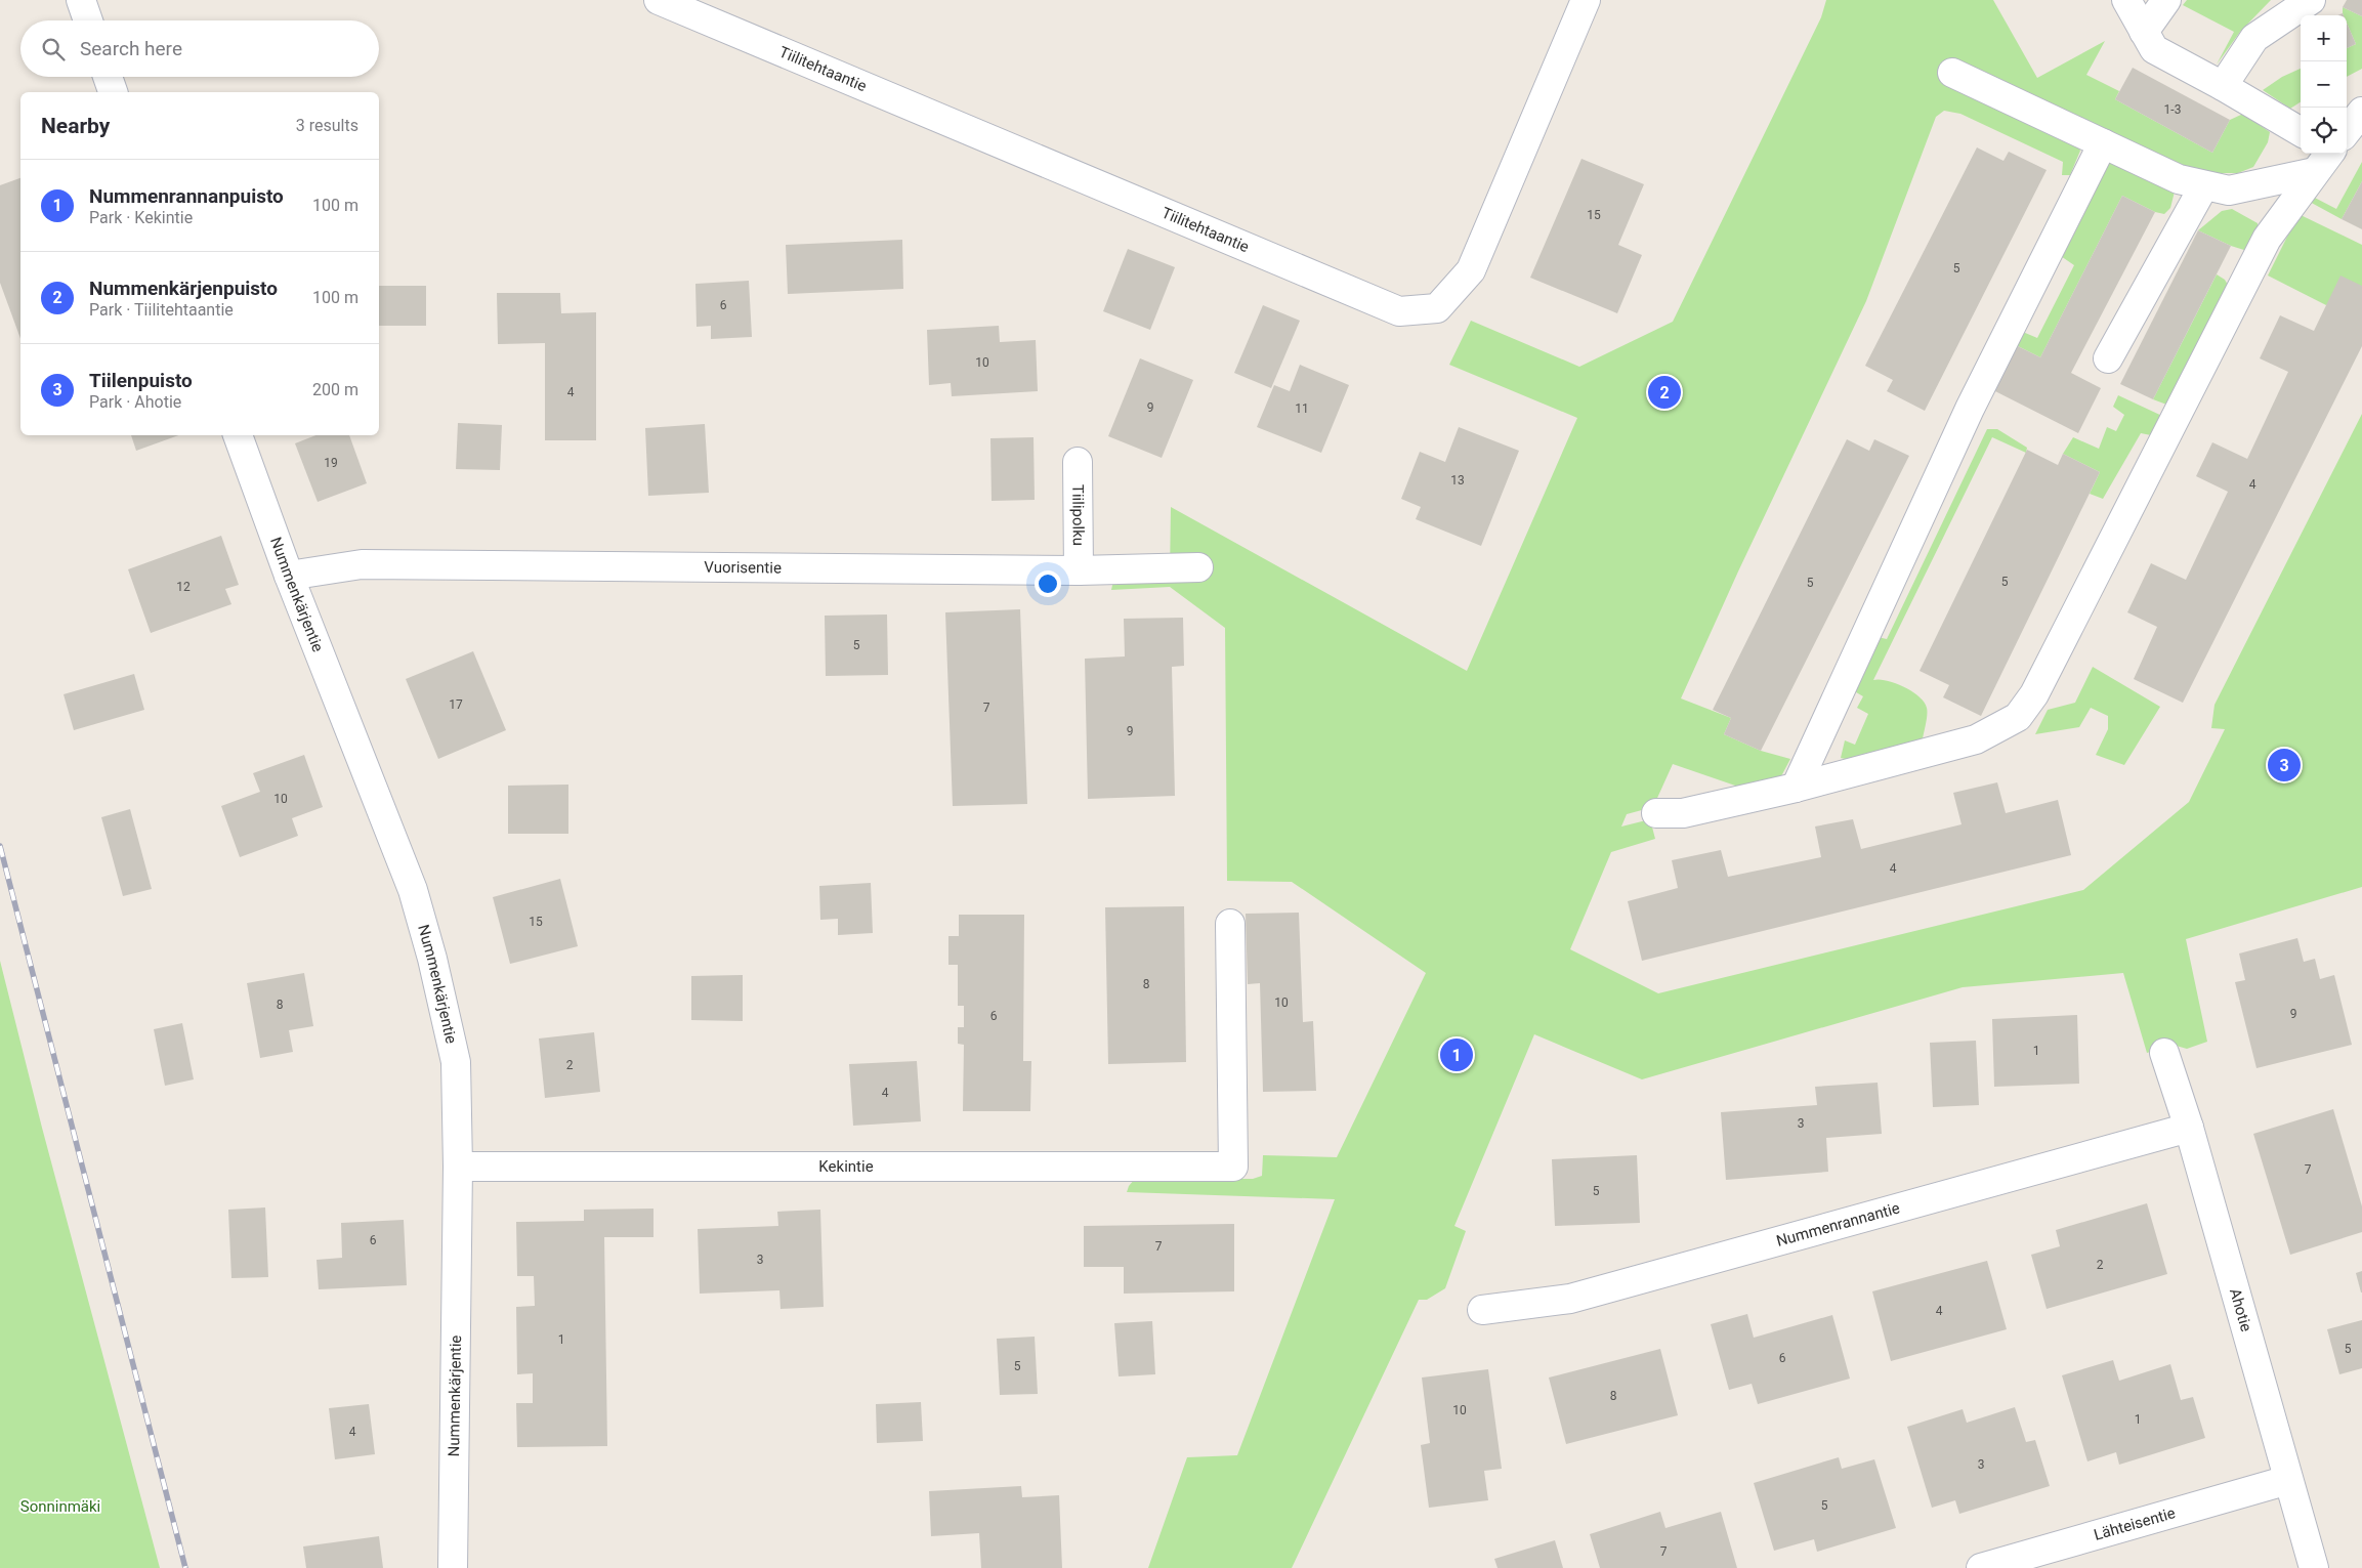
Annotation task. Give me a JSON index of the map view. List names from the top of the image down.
{
  "streets": {
    "street": [
      "Tiilitehtaantie",
      "Tiilipolku",
      "Vuorisentie",
      "Nummenkärjentie",
      "Kekintie",
      "Nummenrannantie",
      "Ahotie",
      "Lähteisentie"
    ]
  },
  "crossings": [
    ["Tiilipolku", "Vuorisentie"],
    ["Vuorisentie", "Nummenkärjentie"],
    ["Nummenkärjentie", "Kekintie"],
    ["Nummenrannantie", "Ahotie"],
    ["Ahotie", "Lähteisentie"]
  ],
  "parks": ["Sonninmäki"],
  "house_numbers": [
    "1-3",
    "15",
    "5",
    "6",
    "10",
    "4",
    "9",
    "11",
    "19",
    "13",
    "4",
    "5",
    "5",
    "12",
    "5",
    "17",
    "7",
    "9",
    "10",
    "4",
    "15",
    "8",
    "10",
    "8",
    "9",
    "6",
    "1",
    "2",
    "4",
    "3",
    "7",
    "5",
    "6",
    "7",
    "3",
    "2",
    "4",
    "1",
    "5",
    "6",
    "5",
    "8",
    "10",
    "1",
    "4",
    "3",
    "5",
    "7"
  ],
  "page": {
    "map_buttons": ["+", "−"],
    "search": "Search here",
    "heading": ["Nearby", "3 results"],
    "list": [
      {
        "mark": "1",
        "name": "Nummenrannanpuisto",
        "note": "Park · Kekintie",
        "value": "100 m"
      },
      {
        "mark": "2",
        "name": "Nummenkärjenpuisto",
        "note": "Park · Tiilitehtaantie",
        "value": "100 m"
      },
      {
        "mark": "3",
        "name": "Tiilenpuisto",
        "note": "Park · Ahotie",
        "value": "200 m"
      }
    ],
    "pins": ["2", "3", "1"]
  }
}
